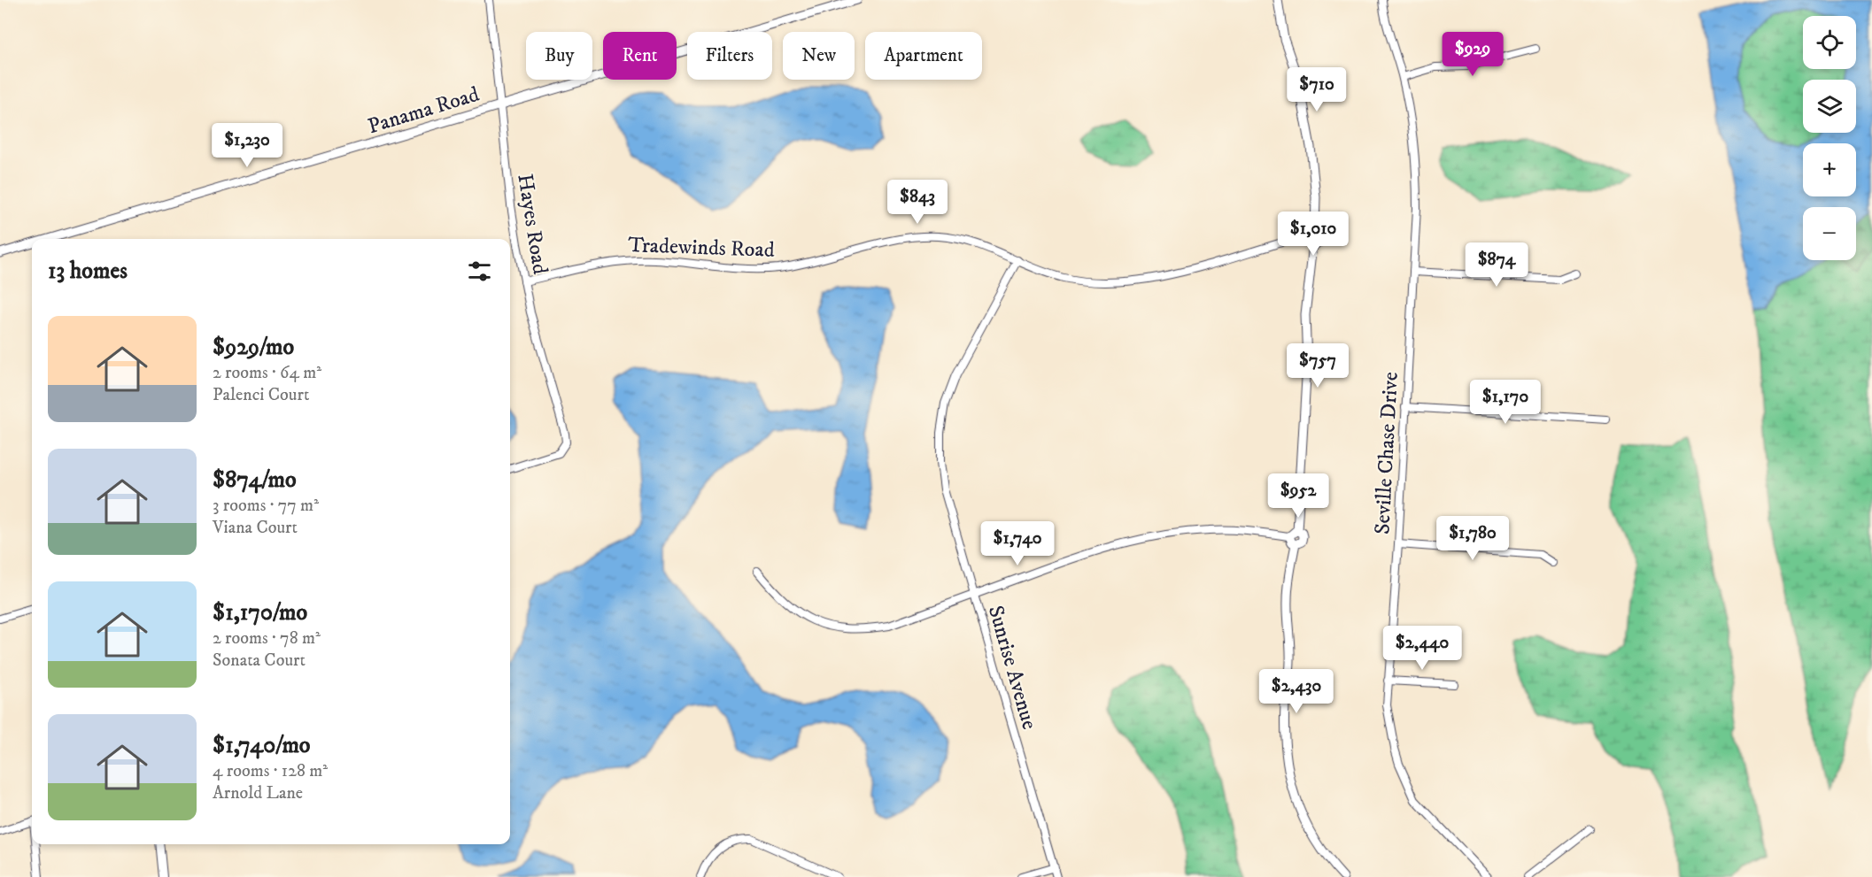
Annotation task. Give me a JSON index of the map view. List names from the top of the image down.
{
  "streets": {
    "street": [
      "Panama Road",
      "Hayes Road",
      "Tradewinds Road",
      "Seville Chase Drive",
      "Sunrise Avenue"
    ]
  },
  "crossings": [
    ["Panama Road", "Hayes Road"],
    ["Hayes Road", "Tradewinds Road"],
    ["Tradewinds Road", "Sunrise Avenue"]
  ],
  "page": {
    "map_buttons": ["+", "−"],
    "price": [
      "$929",
      "$710",
      "$1,230",
      "$843",
      "$1,010",
      "$874",
      "$757",
      "$1,170",
      "$952",
      "$1,780",
      "$1,740",
      "$2,440",
      "$2,430"
    ],
    "chip": [
      "Buy",
      "Rent",
      "Filters",
      "New",
      "Apartment"
    ],
    "heading": "13 homes",
    "list": [
      {
        "name": "$929/mo",
        "note": "2 rooms · 64 m² · Palenci Court"
      },
      {
        "name": "$874/mo",
        "note": "3 rooms · 77 m² · Viana Court"
      },
      {
        "name": "$1,170/mo",
        "note": "2 rooms · 78 m² · Sonata Court"
      },
      {
        "name": "$1,740/mo",
        "note": "4 rooms · 128 m² · Arnold Lane"
      }
    ]
  }
}
